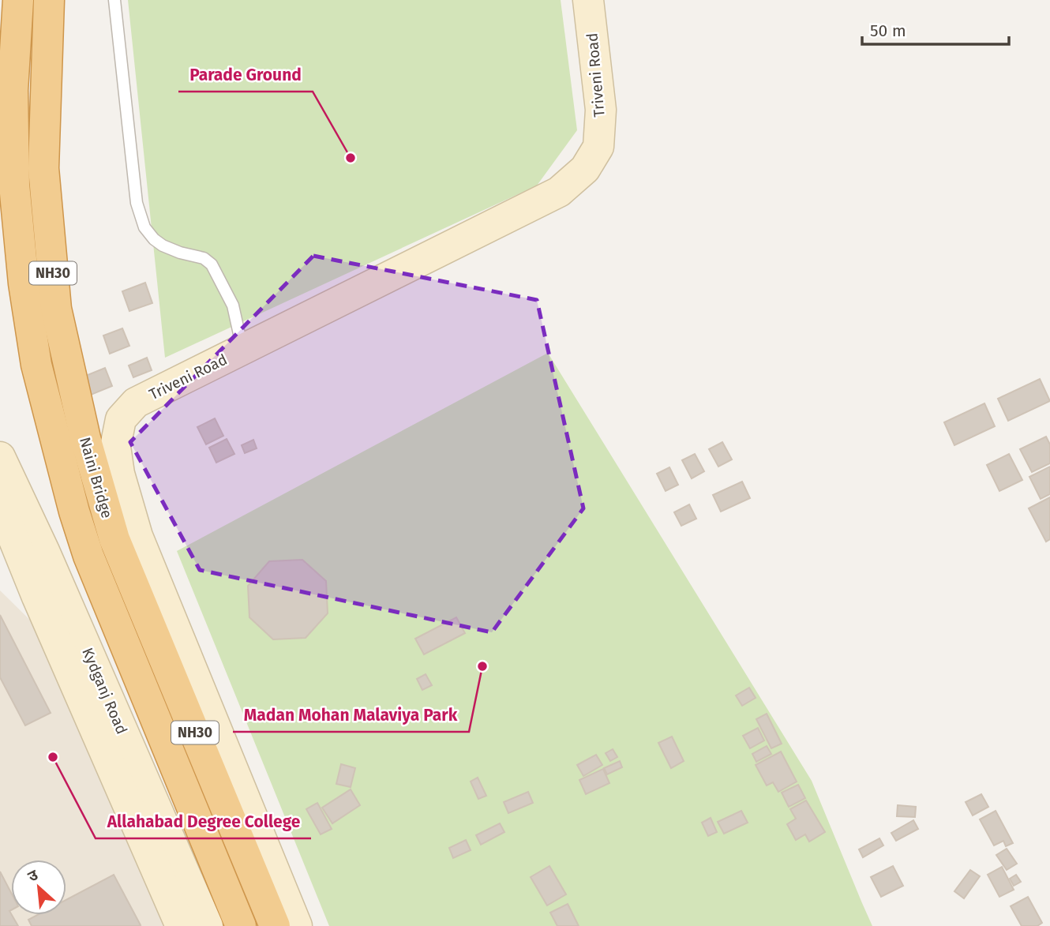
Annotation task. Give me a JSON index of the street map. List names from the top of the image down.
{
  "streets": {
    "highway": ["NH30", "Naini Bridge"],
    "main road": ["Triveni Road", "Kydganj Road"]
  },
  "places": ["Parade Ground", "Madan Mohan Malaviya Park", "Allahabad Degree College"],
  "scale_bar": "50 m",
  "north": "top left"
}
